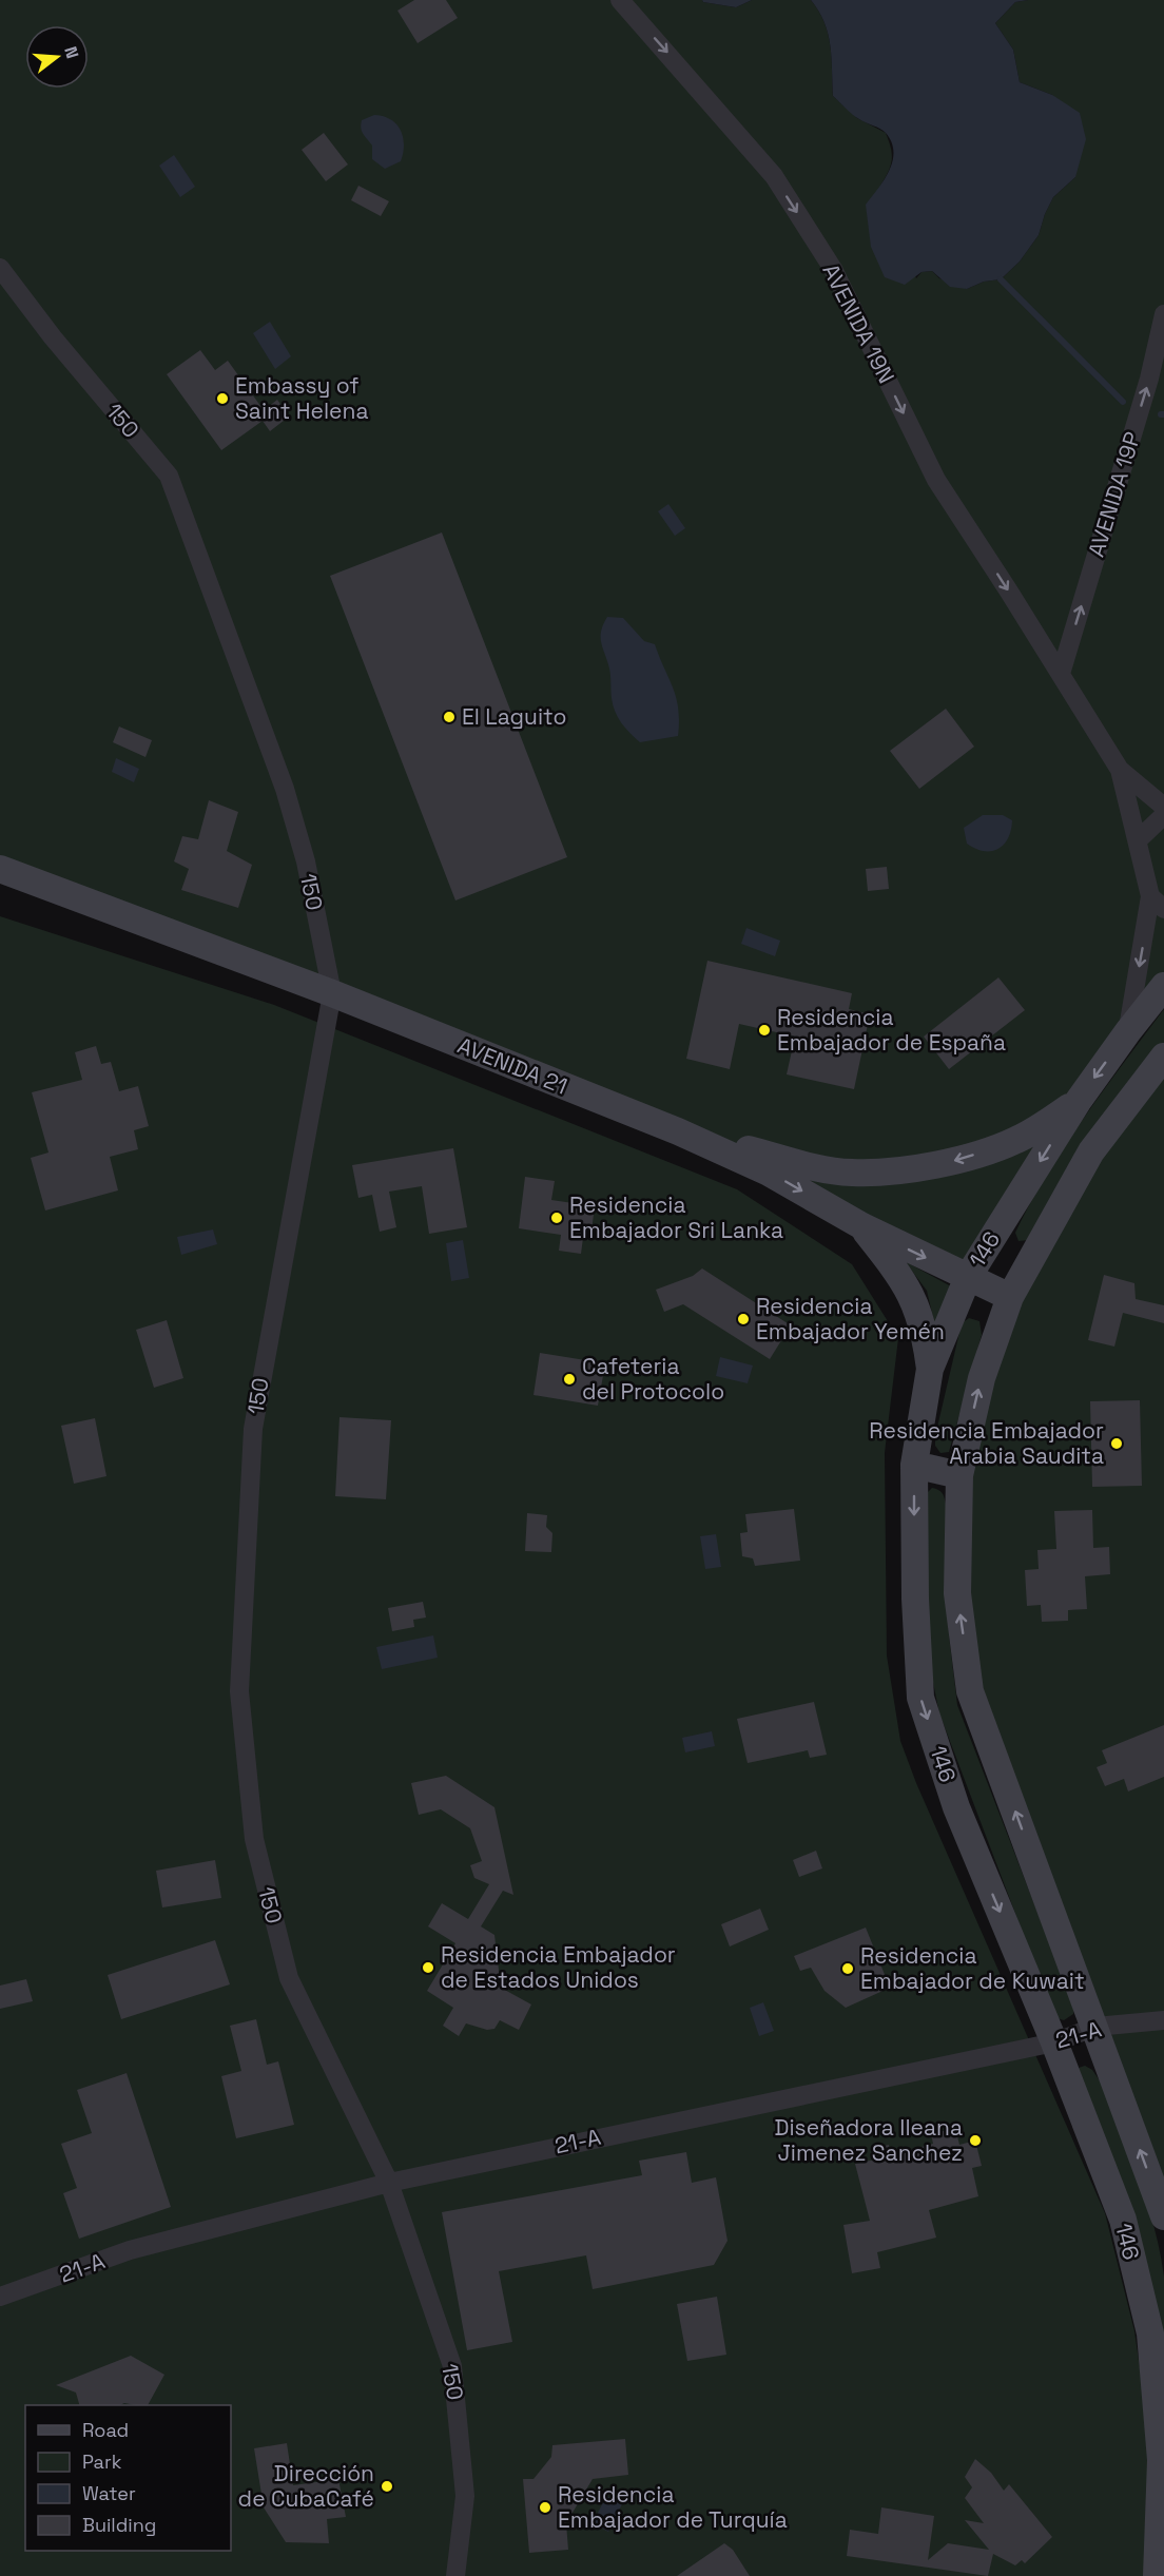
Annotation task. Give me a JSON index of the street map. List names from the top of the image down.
{
  "streets": {
    "main road": ["AVENIDA 21", "146"],
    "street": [
      "AVENIDA 19N",
      "150",
      "AVENIDA 19P",
      "21-A"
    ]
  },
  "crossings": [
    ["AVENIDA 19N", "AVENIDA 19P"],
    ["150", "AVENIDA 21"],
    ["150", "21-A"],
    ["AVENIDA 21", "146"],
    ["146", "21-A"]
  ],
  "one_way": ["AVENIDA 19N", "AVENIDA 19P"],
  "places": [
    "Embassy of Saint Helena",
    "El Laguito",
    "Residencia Embajador de España",
    "Residencia Embajador Sri Lanka",
    "Residencia Embajador Yemén",
    "Cafeteria del Protocolo",
    "Residencia Embajador Arabia Saudita",
    "Residencia Embajador de Estados Unidos",
    "Residencia Embajador de Kuwait",
    "Diseñadora Ileana Jimenez Sanchez",
    "Dirección de CubaCafé",
    "Residencia Embajador de Turquía"
  ],
  "legend": [
    "Road",
    "Park",
    "Water",
    "Building"
  ],
  "north": "right"
}
